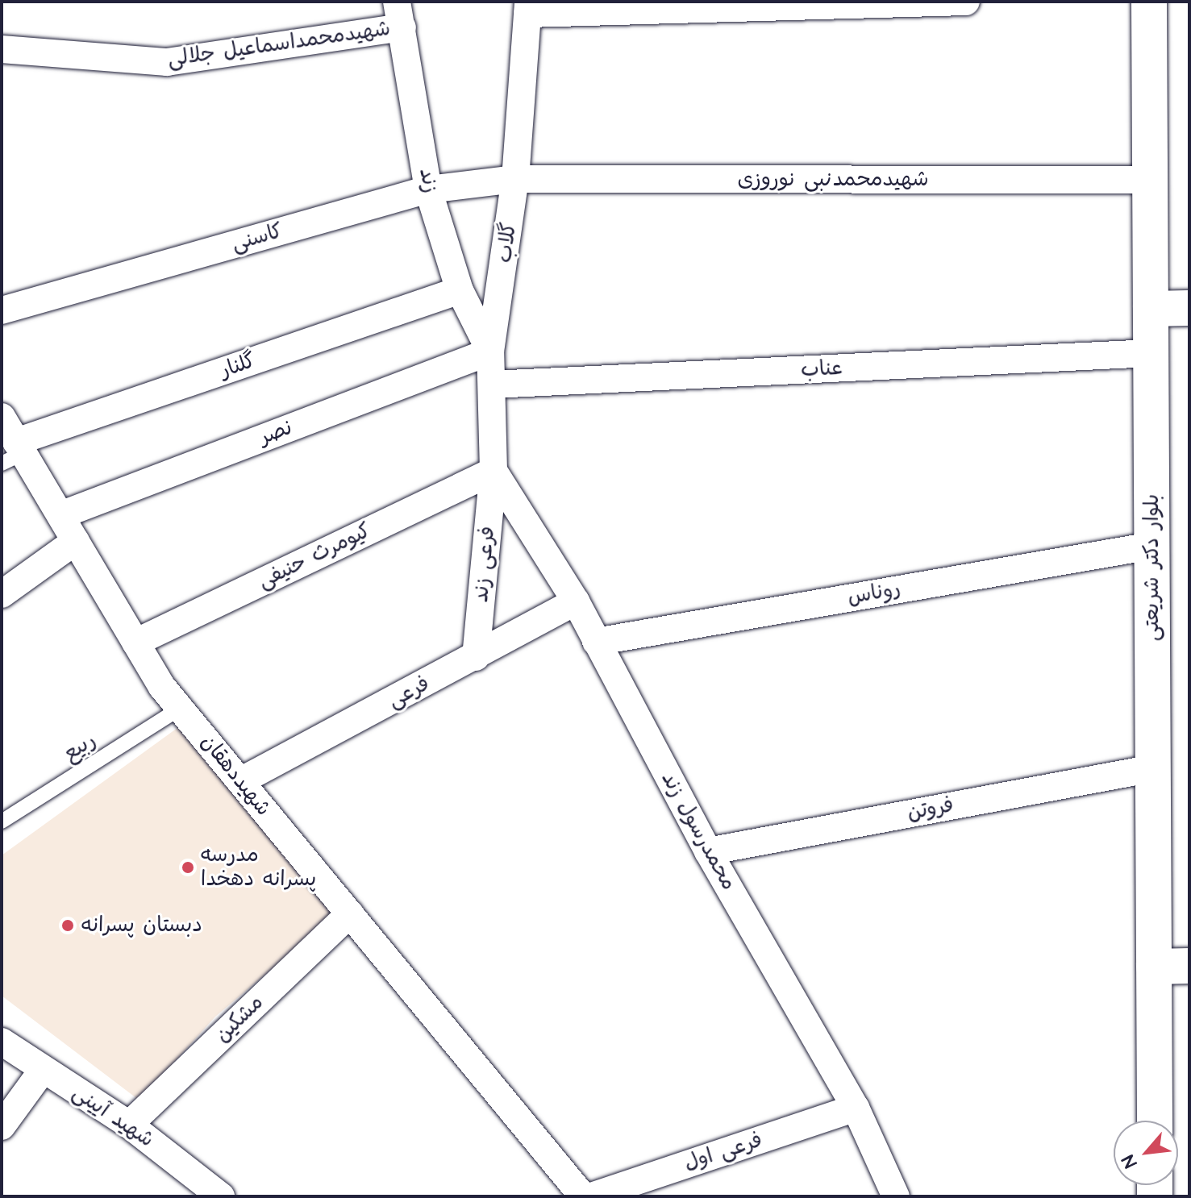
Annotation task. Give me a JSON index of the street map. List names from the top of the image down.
{
  "streets": {
    "main road": ["بلوار دکتر شریعتی"],
    "street": [
      "شهیدمحمداسماعیل جلالی",
      "شهیدمحمدنبی نوروزی",
      "زند",
      "کاسنی",
      "گلاب",
      "گلنار",
      "عناب",
      "نصر",
      "کیومرث حنیفی",
      "فرعی زند",
      "روناس",
      "فرعی",
      "شهیددهقان",
      "فروتن",
      "محمدرسول زند",
      "مشکین",
      "شهید آیینی",
      "فرعی اول"
    ],
    "lane": ["ربیع"]
  },
  "crossings": [
    ["شهیدمحمداسماعیل جلالی", "زند"],
    ["شهیدمحمدنبی نوروزی", "کاسنی"],
    ["شهیدمحمدنبی نوروزی", "گلاب"],
    ["شهیدمحمدنبی نوروزی", "بلوار دکتر شریعتی"],
    ["زند", "کاسنی"],
    ["زند", "گلاب"],
    ["زند", "گلنار"],
    ["زند", "نصر"],
    ["کاسنی", "گلاب"],
    ["گلاب", "عناب"],
    ["گلاب", "نصر"],
    ["گلاب", "کیومرث حنیفی"],
    ["گلاب", "فرعی زند"],
    ["گلاب", "محمدرسول زند"],
    ["گلنار", "شهیددهقان"],
    ["عناب", "بلوار دکتر شریعتی"],
    ["نصر", "شهیددهقان"],
    ["کیومرث حنیفی", "فرعی زند"],
    ["کیومرث حنیفی", "شهیددهقان"],
    ["کیومرث حنیفی", "محمدرسول زند"],
    ["فرعی زند", "فرعی"],
    ["فرعی زند", "محمدرسول زند"],
    ["بلوار دکتر شریعتی", "روناس"],
    ["بلوار دکتر شریعتی", "فروتن"],
    ["روناس", "محمدرسول زند"],
    ["فرعی", "شهیددهقان"],
    ["فرعی", "محمدرسول زند"],
    ["ربیع", "شهیددهقان"],
    ["شهیددهقان", "مشکین"],
    ["فروتن", "محمدرسول زند"],
    ["محمدرسول زند", "فرعی اول"],
    ["مشکین", "شهید آیینی"]
  ],
  "places": ["مدرسه پسرانه دهخدا", "دبستان پسرانه"],
  "north": "bottom left"
}
